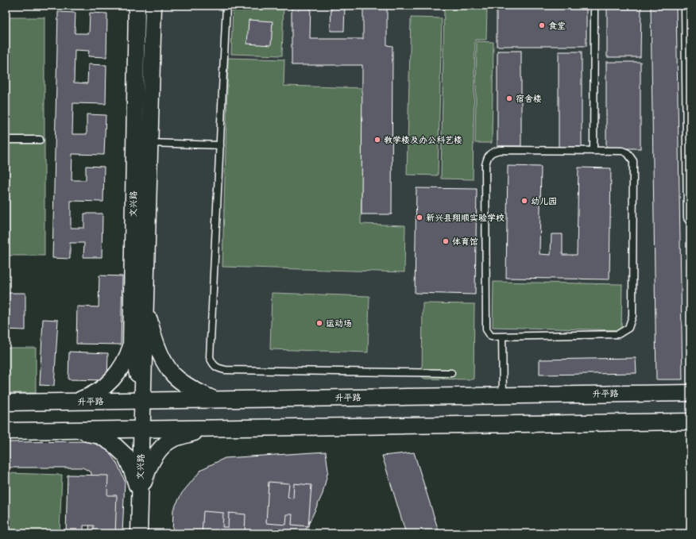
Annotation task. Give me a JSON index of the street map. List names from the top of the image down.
{
  "streets": {
    "street": ["文兴路", "升平路"]
  },
  "crossings": [
    ["文兴路", "升平路"]
  ],
  "places": [
    "食堂",
    "宿舍楼",
    "教学楼及办公科艺楼",
    "幼儿园",
    "新兴县翔顺实验学校",
    "体育馆",
    "运动场"
  ]
}
